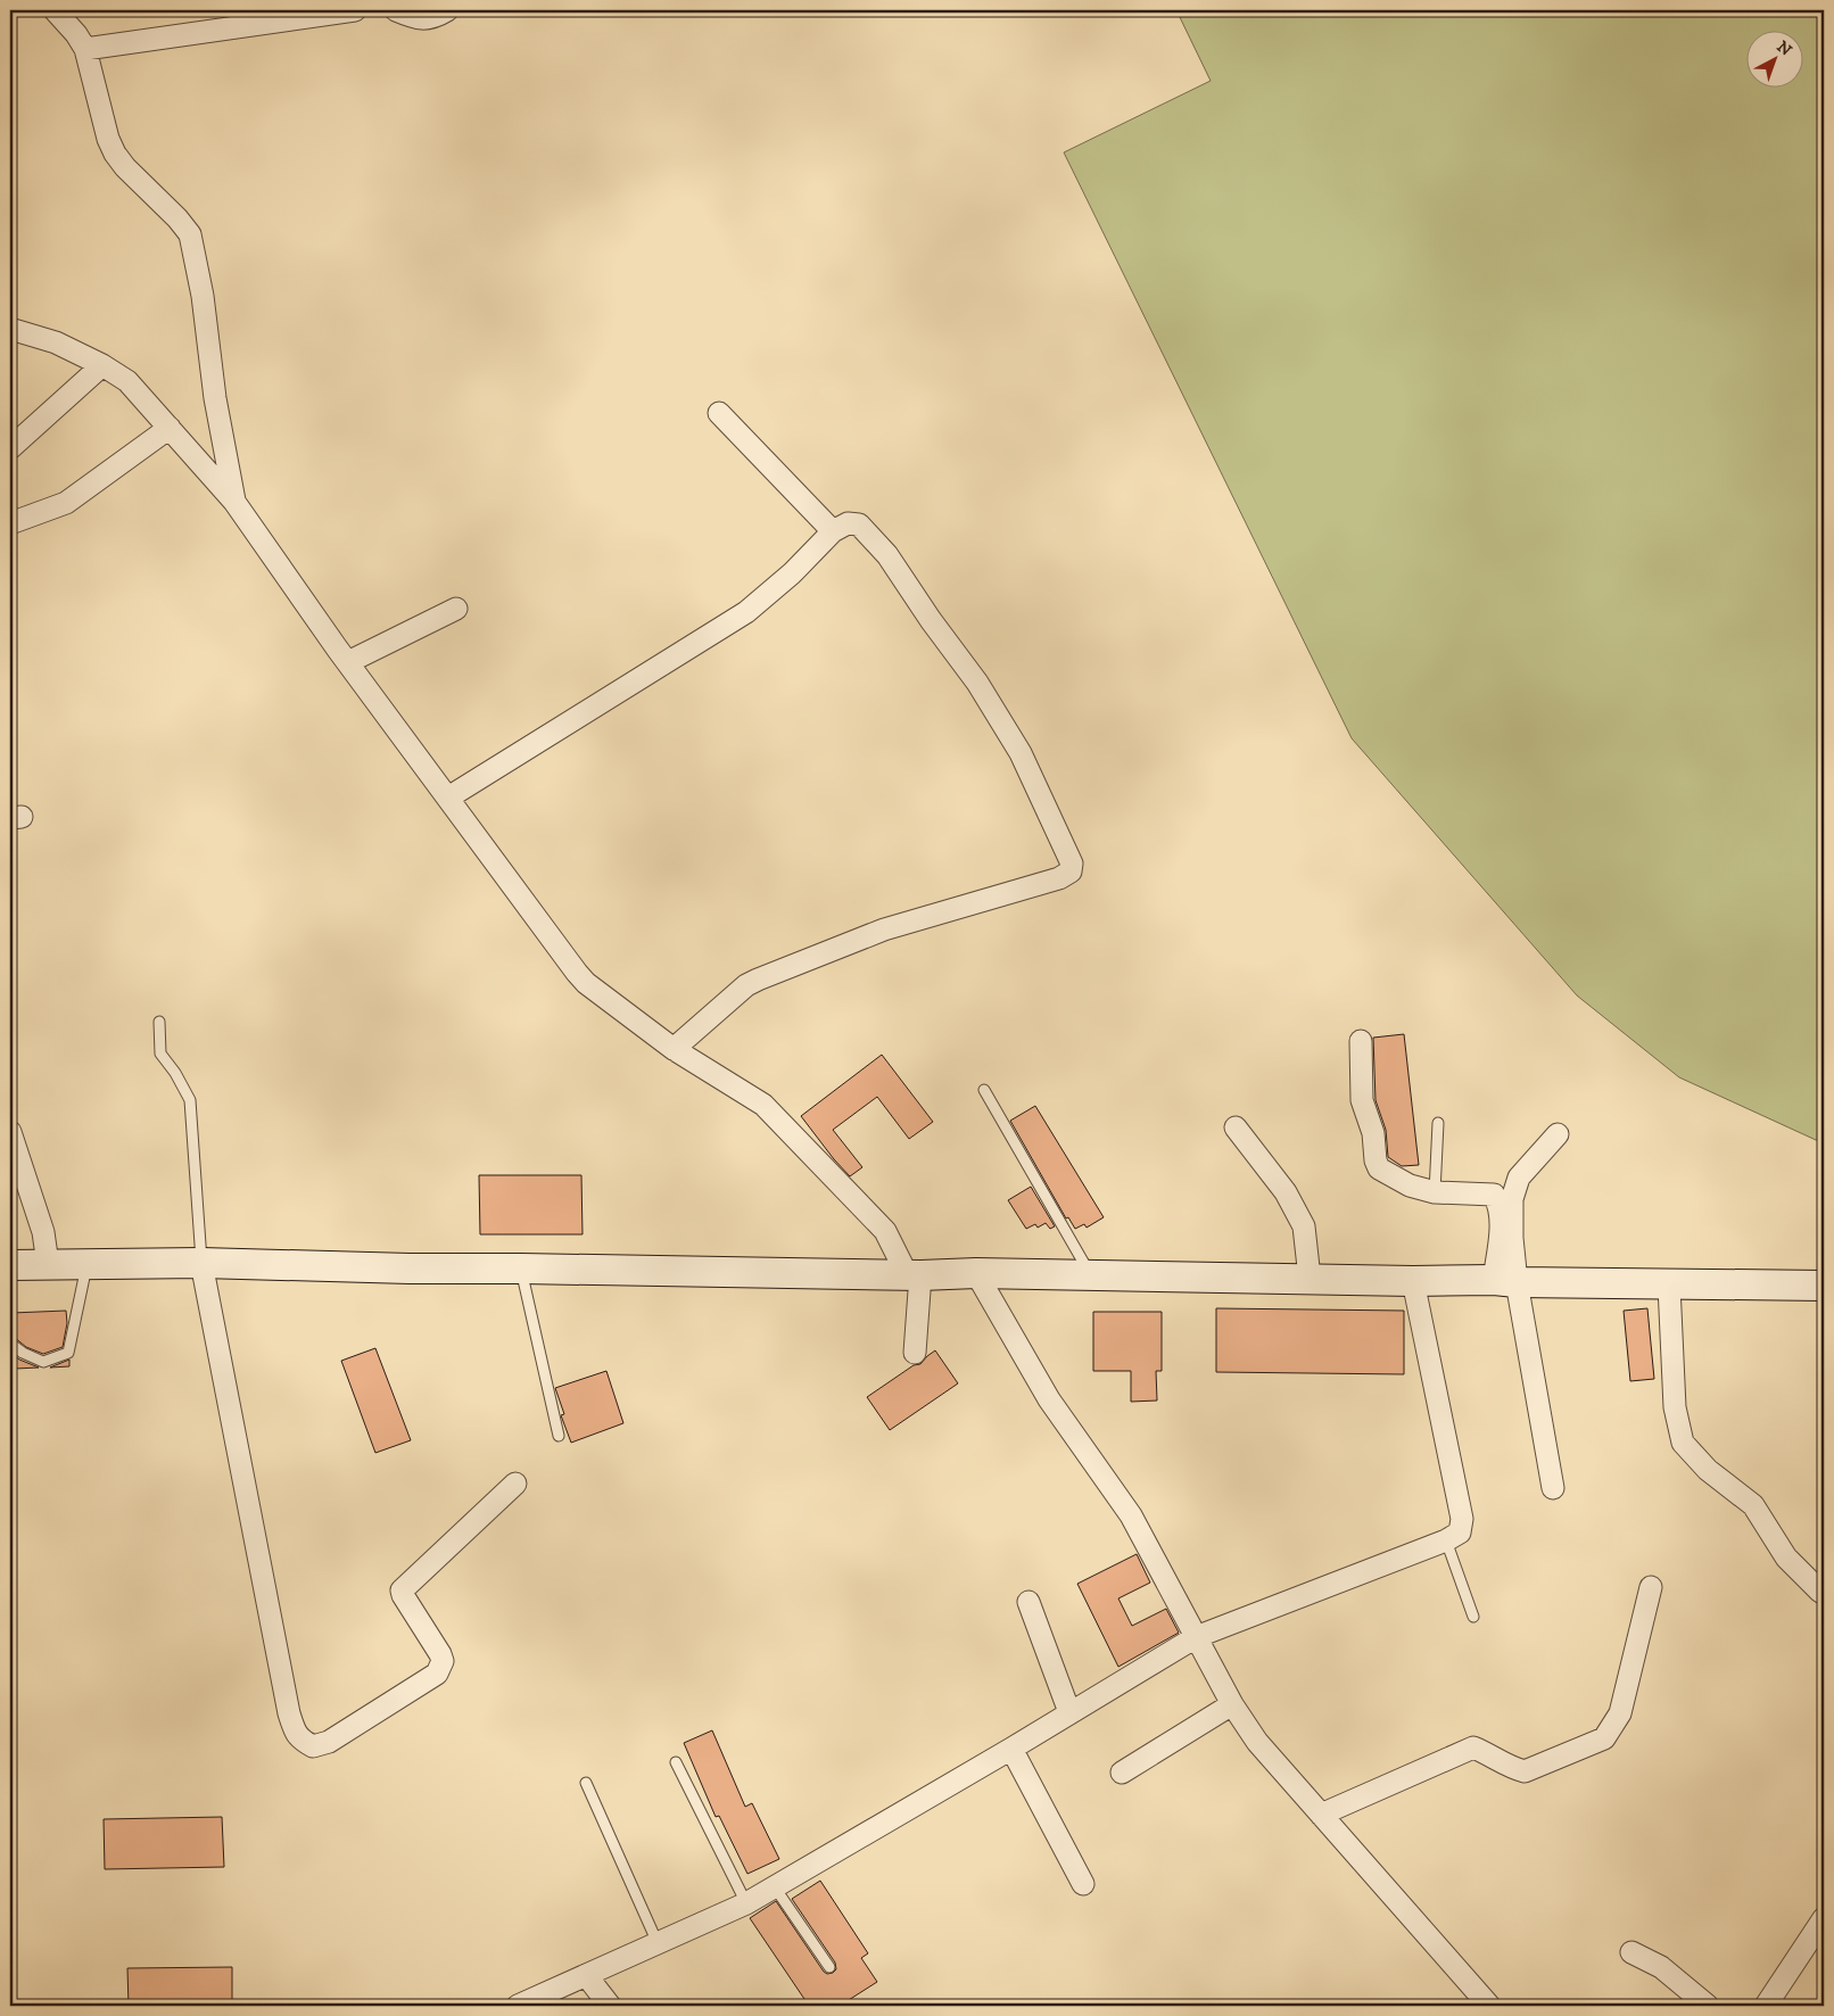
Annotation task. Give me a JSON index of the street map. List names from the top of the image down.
{
  "north": "top right"
}
